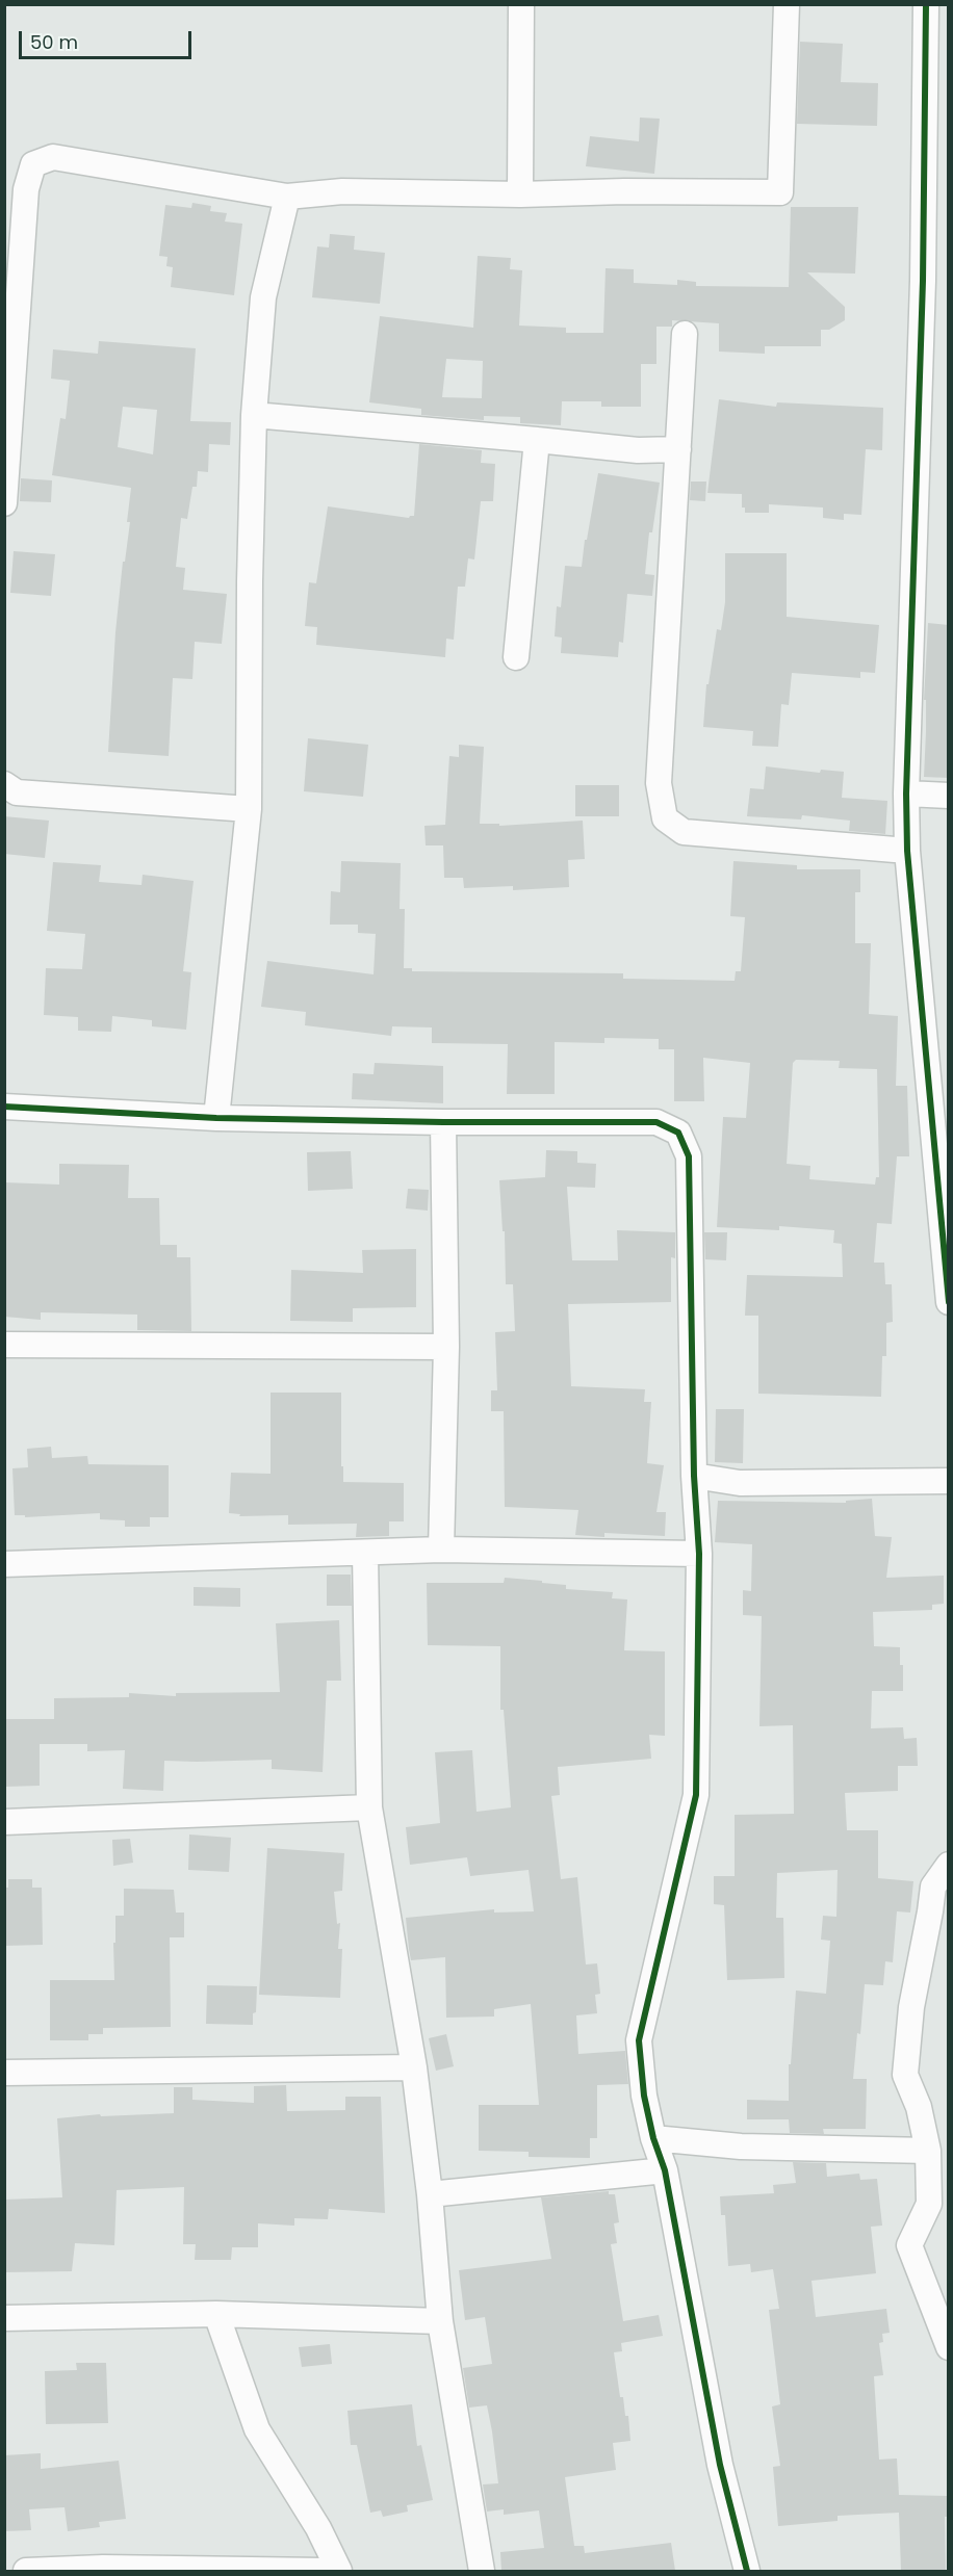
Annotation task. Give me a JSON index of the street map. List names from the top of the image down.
{
  "scale_bar": "50 m"
}
